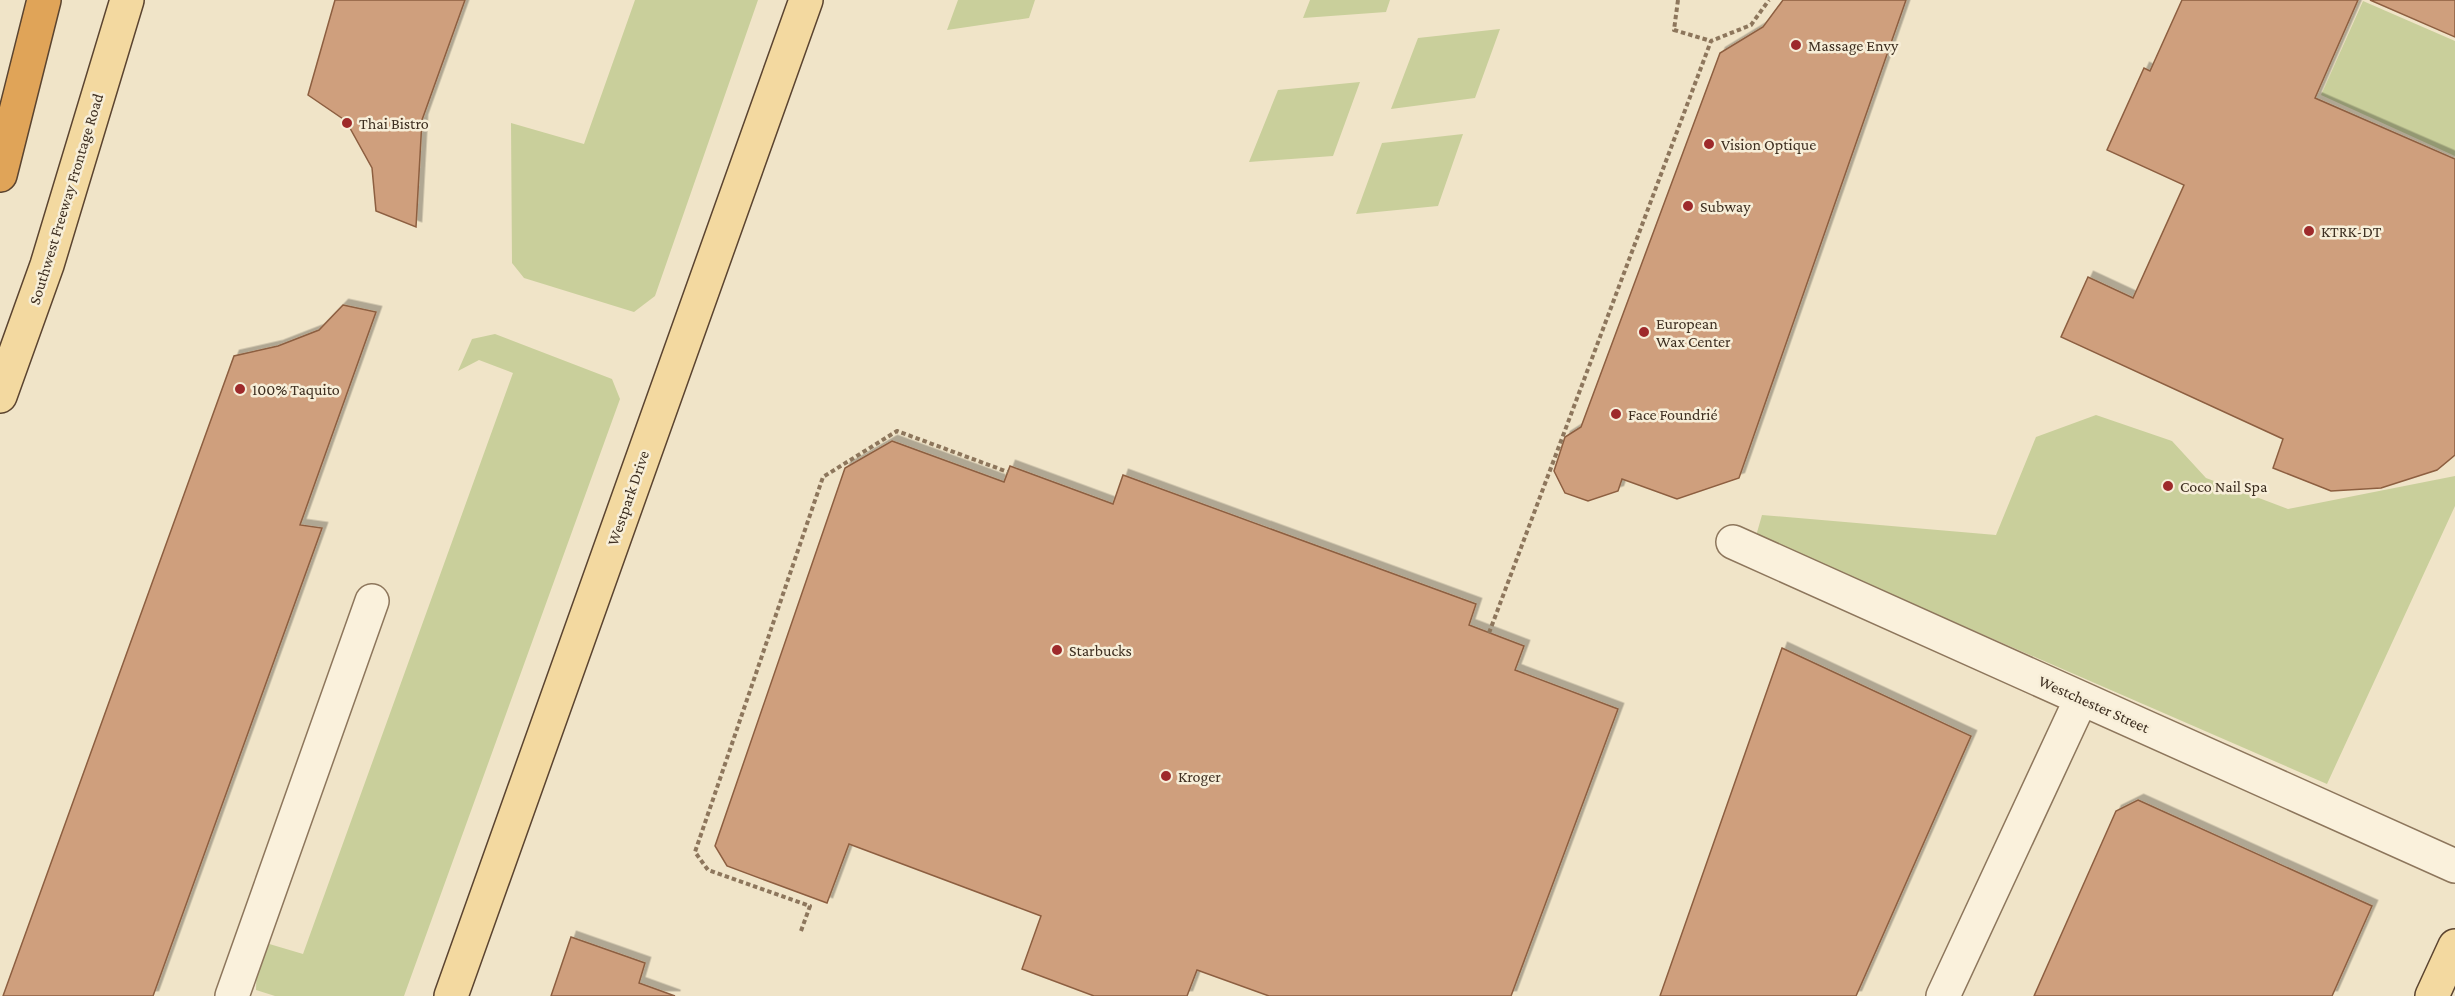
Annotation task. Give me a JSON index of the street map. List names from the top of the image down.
{
  "streets": {
    "main road": ["Southwest Freeway Frontage Road", "Westpark Drive"],
    "street": ["Westchester Street"]
  },
  "places": [
    "Massage Envy",
    "Thai Bistro",
    "Vision Optique",
    "Subway",
    "KTRK-DT",
    "European Wax Center",
    "100% Taquito",
    "Face Foundrié",
    "Coco Nail Spa",
    "Starbucks",
    "Kroger"
  ]
}
